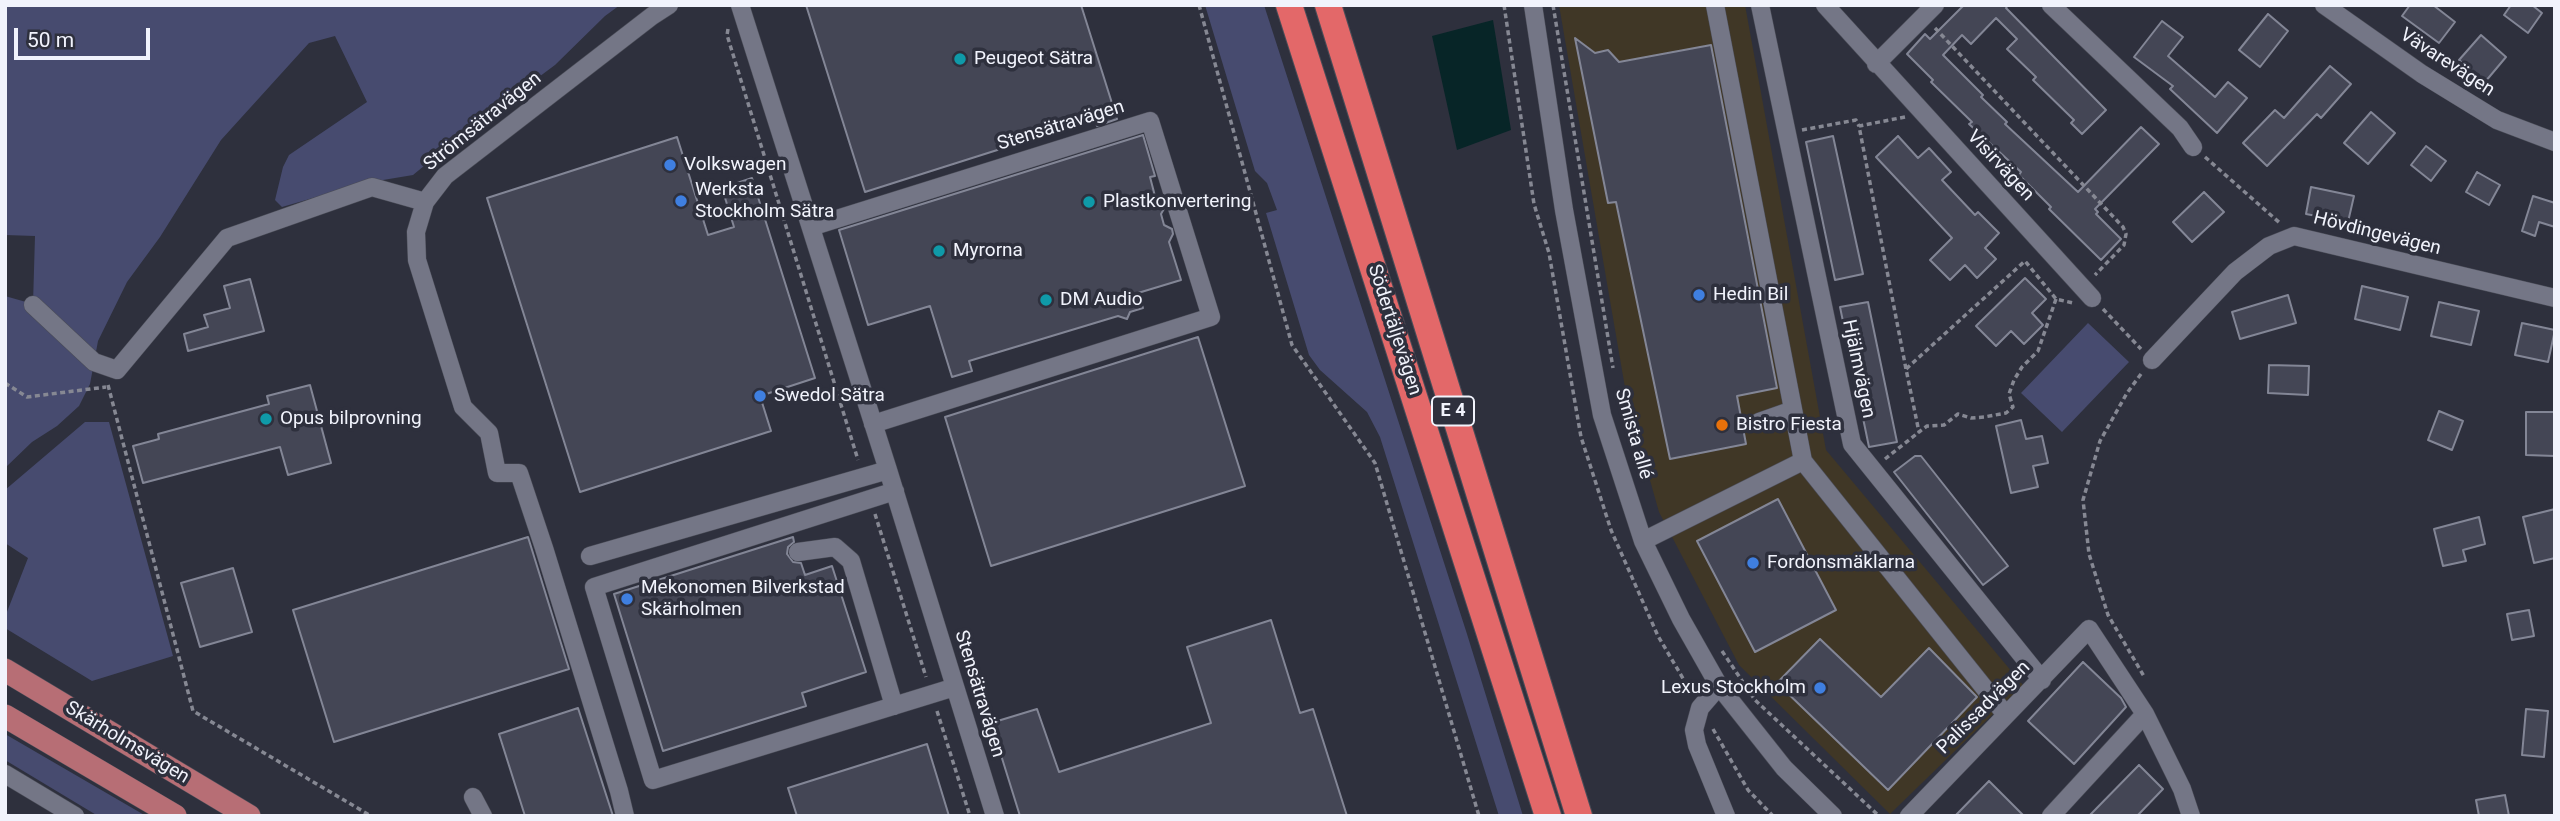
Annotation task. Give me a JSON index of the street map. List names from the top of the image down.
{
  "streets": {
    "highway": ["Södertäljevägen", "E 4"],
    "main road": ["Skärholmsvägen"],
    "street": [
      "Vävarevägen",
      "Strömsätravägen",
      "Stensätravägen",
      "Visirvägen",
      "Hövdingevägen",
      "Hjälmvägen",
      "Smista allé",
      "Palissadvägen"
    ]
  },
  "crossings": [
    ["Hjälmvägen", "Palissadvägen"]
  ],
  "places": [
    "Peugeot Sätra",
    "Volkswagen",
    "Werksta Stockholm Sätra",
    "Plastkonvertering",
    "Myrorna",
    "Hedin Bil",
    "DM Audio",
    "Swedol Sätra",
    "Opus bilprovning",
    "Bistro Fiesta",
    "Fordonsmäklarna",
    "Mekonomen Bilverkstad Skärholmen",
    "Lexus Stockholm"
  ],
  "scale_bar": "50 m"
}
